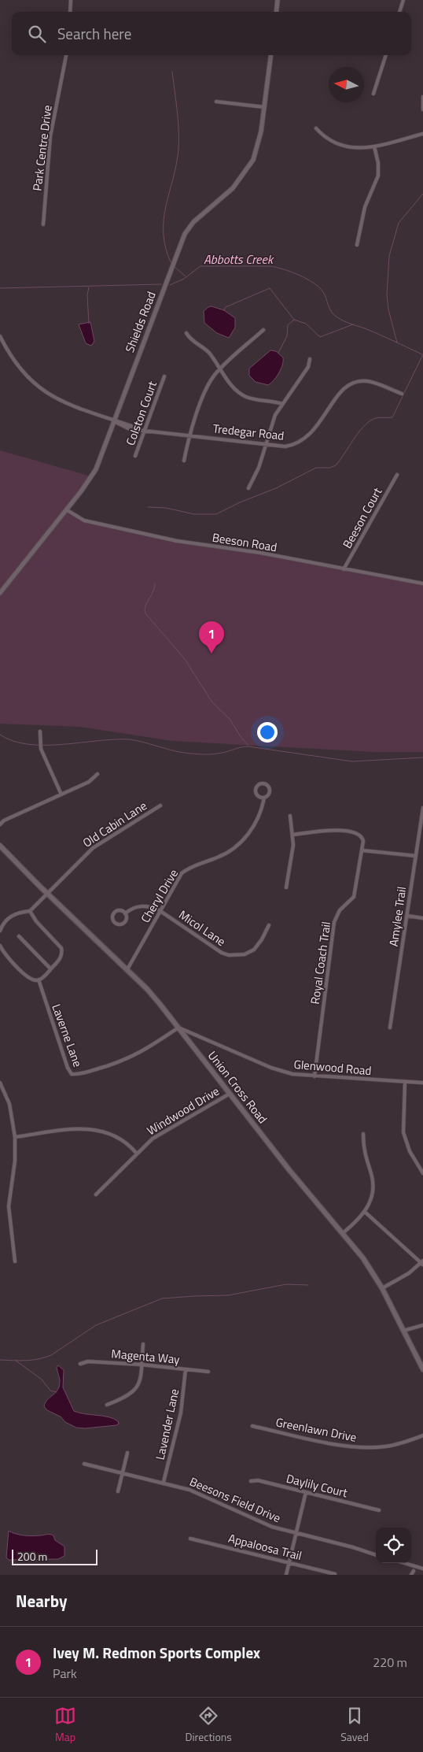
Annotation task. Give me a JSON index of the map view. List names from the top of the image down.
{
  "streets": {
    "main road": ["Union Cross Road"],
    "street": [
      "Park Centre Drive",
      "Shields Road",
      "Colston Court",
      "Tredegar Road",
      "Beeson Court",
      "Beeson Road",
      "Old Cabin Lane",
      "Cheryl Drive",
      "Amylee Trail",
      "Micol Lane",
      "Royal Coach Trail",
      "Laverne Lane",
      "Glenwood Road",
      "Windwood Drive",
      "Magenta Way",
      "Lavender Lane",
      "Greenlawn Drive",
      "Daylily Court",
      "Beesons Field Drive",
      "Appaloosa Trail"
    ]
  },
  "crossings": [
    ["Shields Road", "Tredegar Road"],
    ["Shields Road", "Beeson Road"],
    ["Colston Court", "Tredegar Road"],
    ["Beeson Court", "Beeson Road"],
    ["Old Cabin Lane", "Union Cross Road"],
    ["Cheryl Drive", "Micol Lane"],
    ["Cheryl Drive", "Union Cross Road"],
    ["Royal Coach Trail", "Glenwood Road"],
    ["Laverne Lane", "Glenwood Road"],
    ["Laverne Lane", "Union Cross Road"],
    ["Glenwood Road", "Union Cross Road"],
    ["Union Cross Road", "Windwood Drive"],
    ["Magenta Way", "Lavender Lane"],
    ["Lavender Lane", "Beesons Field Drive"]
  ],
  "water": ["Abbotts Creek"],
  "scale_bar": "200 m",
  "north": "left",
  "page": {
    "search": "Search here",
    "pins": "1",
    "scale": "200 m",
    "heading": "Nearby",
    "list": [
      {
        "mark": "1",
        "name": "Ivey M. Redmon Sports Complex",
        "note": "Park",
        "value": "220 m"
      }
    ],
    "nav": ["Map", "Directions", "Saved"]
  }
}
